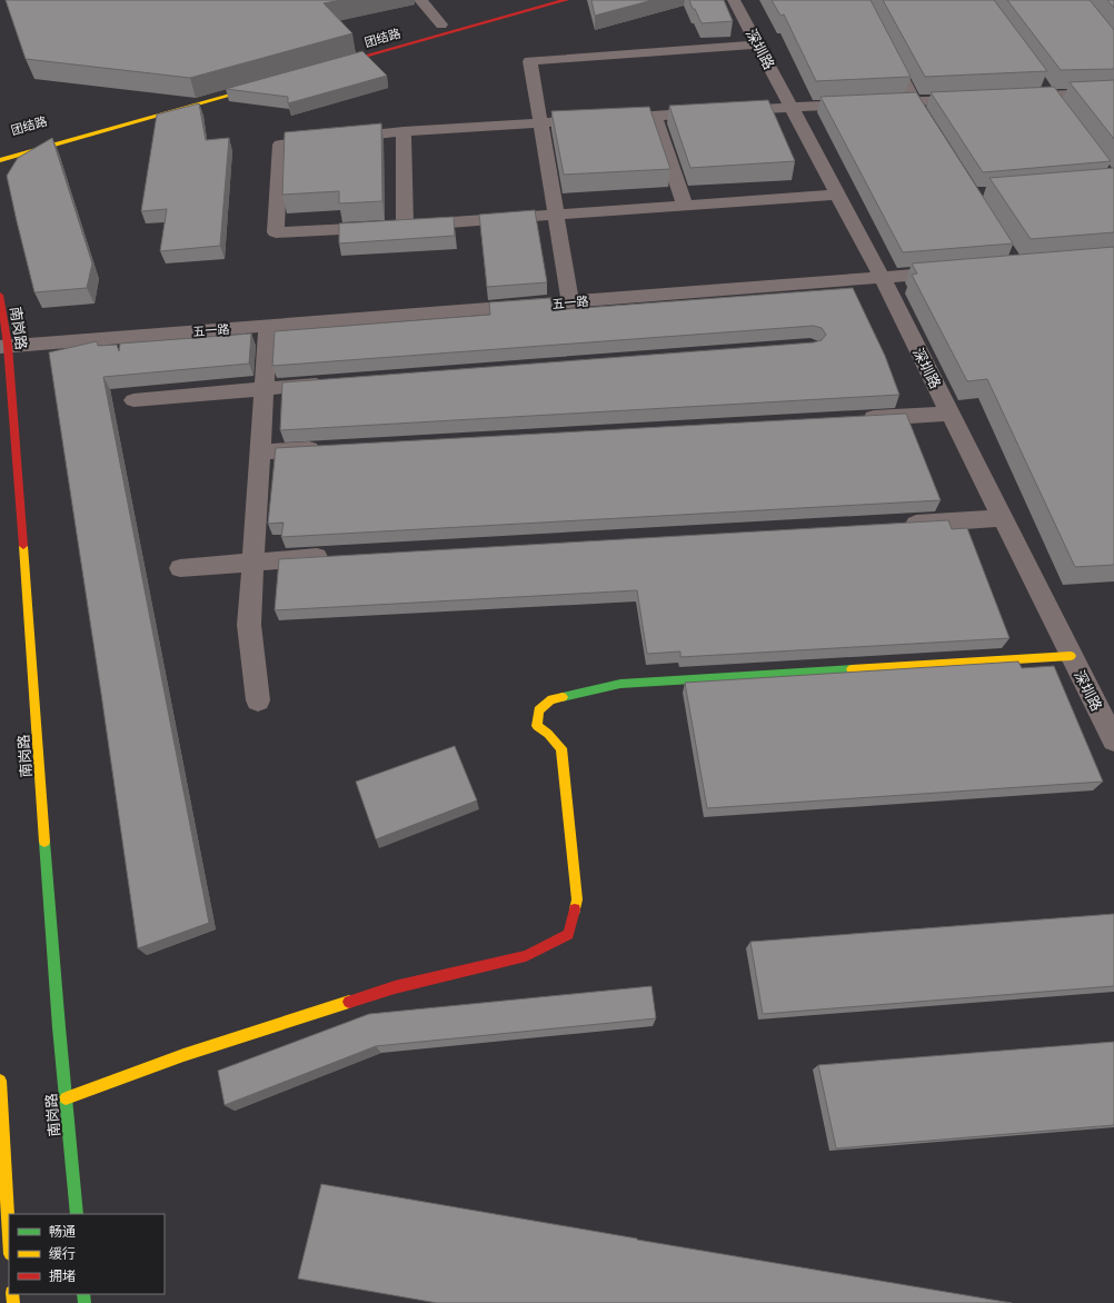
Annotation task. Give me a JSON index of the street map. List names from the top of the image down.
{
  "streets": {
    "main road": ["团结路", "南岗路"],
    "street": ["深圳路", "五一路"]
  },
  "crossings": [
    ["深圳路", "五一路"],
    ["五一路", "南岗路"]
  ],
  "legend": ["畅通", "缓行", "拥堵"]
}
